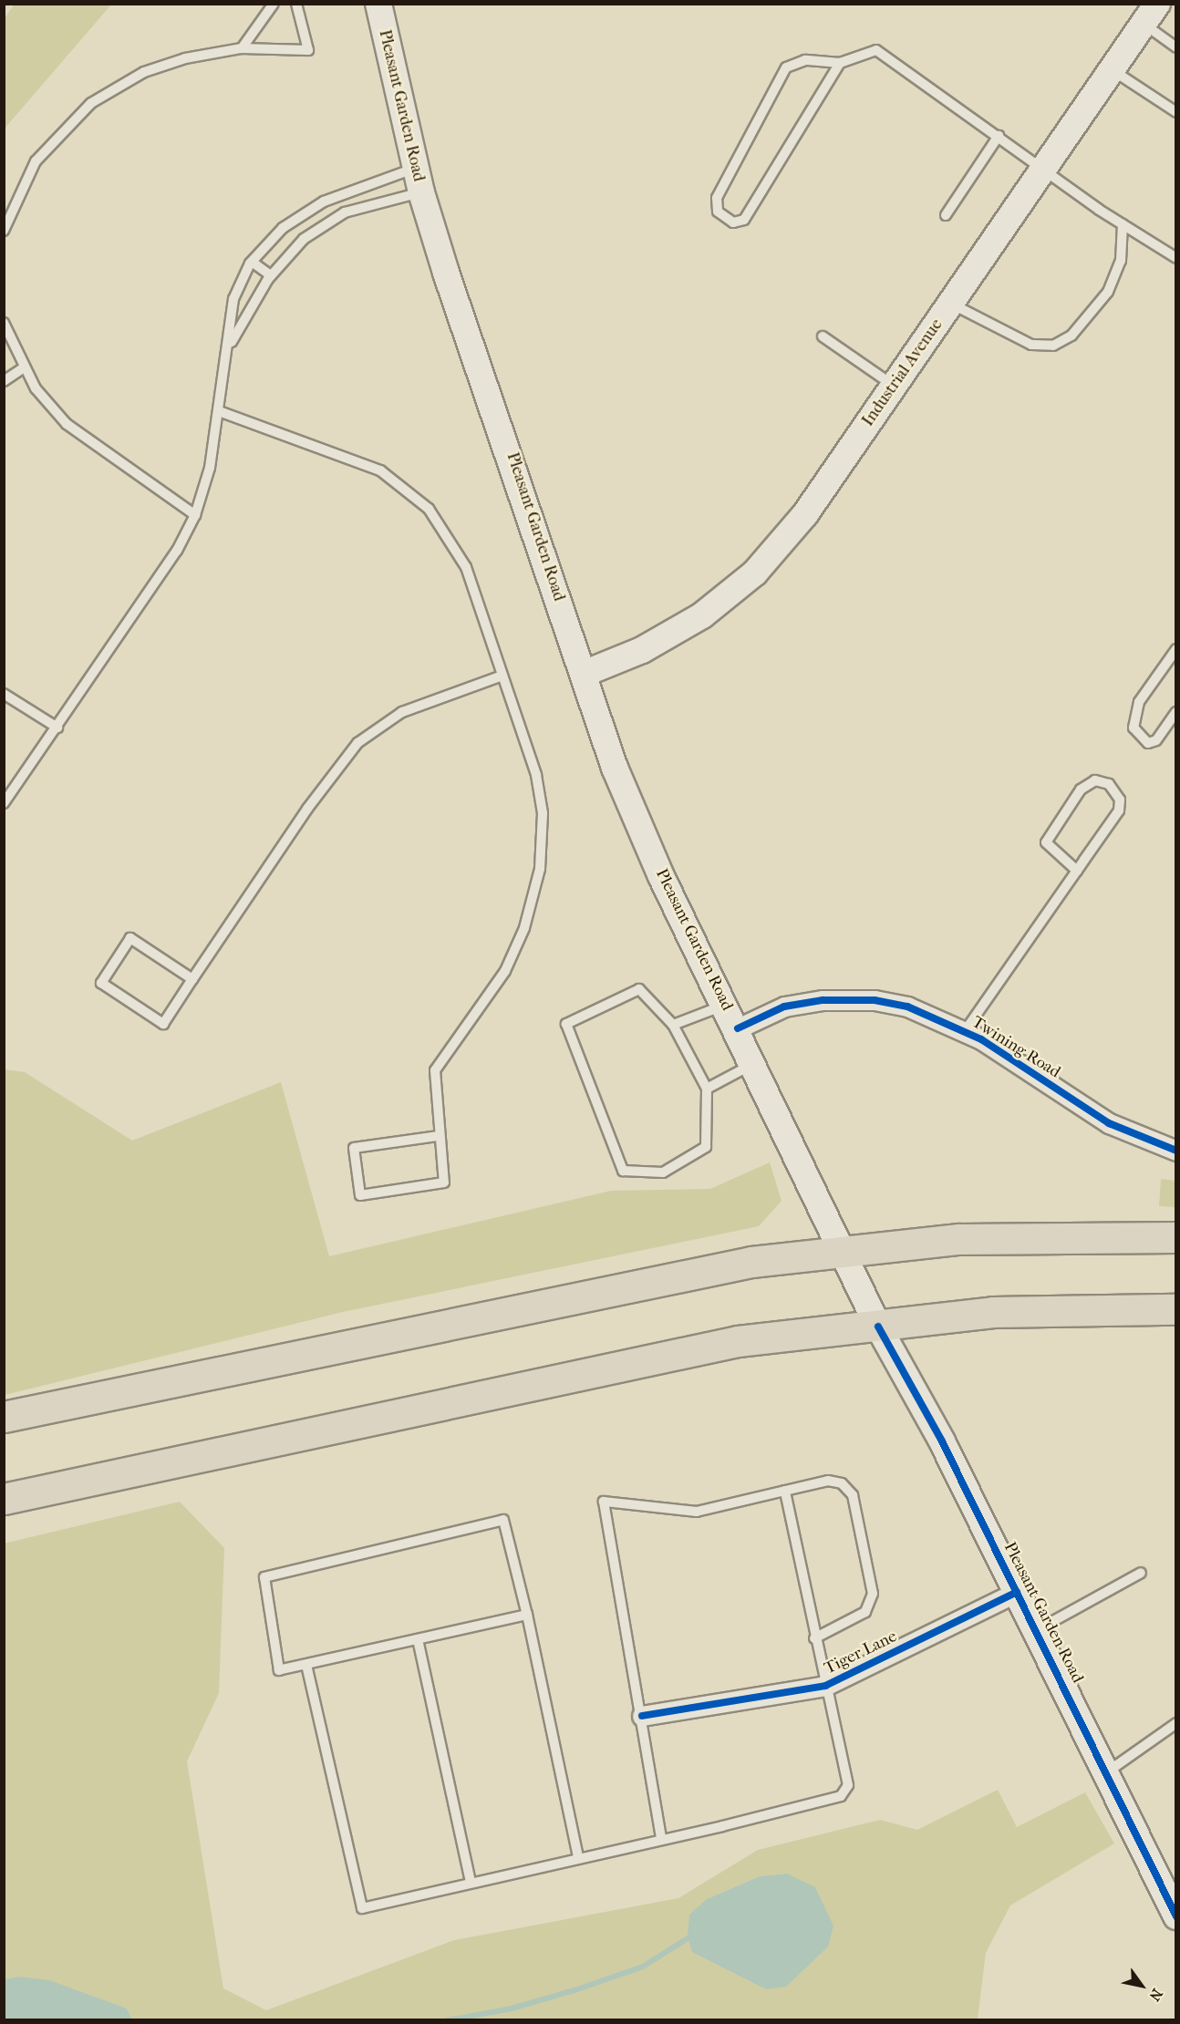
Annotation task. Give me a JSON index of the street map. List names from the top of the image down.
{
  "streets": {
    "main road": ["Pleasant Garden Road", "Industrial Avenue"],
    "street": ["Twining Road", "Tiger Lane"]
  },
  "crossings": [
    ["Pleasant Garden Road", "Industrial Avenue"],
    ["Pleasant Garden Road", "Twining Road"],
    ["Pleasant Garden Road", "Tiger Lane"]
  ],
  "north": "bottom right"
}
